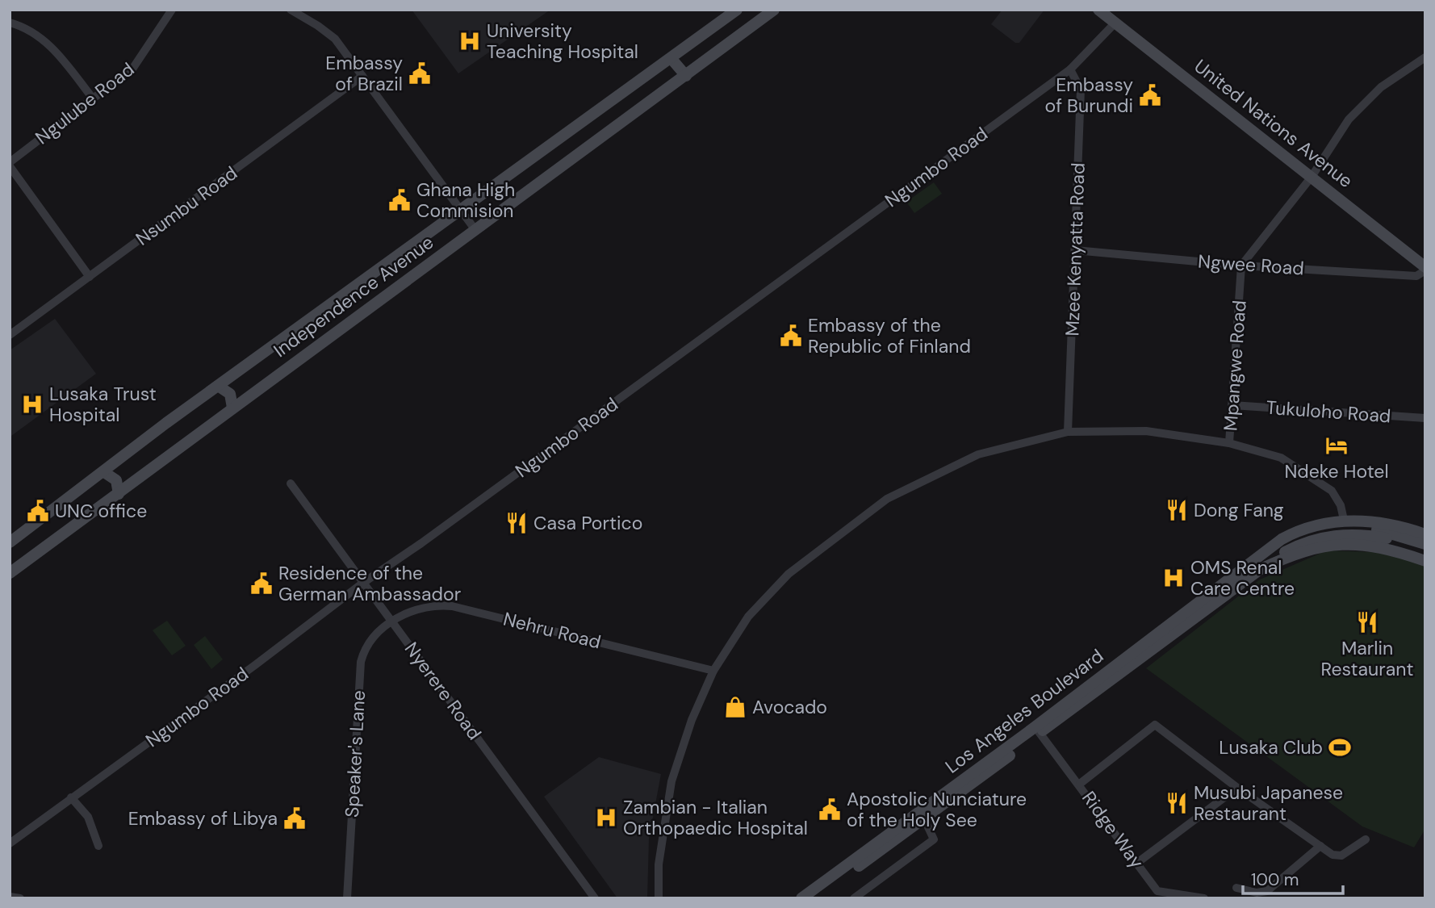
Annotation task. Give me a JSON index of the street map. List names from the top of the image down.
{
  "streets": {
    "main road": ["United Nations Avenue", "Independence Avenue", "Los Angeles Boulevard"],
    "street": [
      "Ngulube Road",
      "Ngumbo Road",
      "Nsumbu Road",
      "Mzee Kenyatta Road",
      "Ngwee Road",
      "Mpangwe Road",
      "Tukuloho Road",
      "Nehru Road",
      "Nyerere Road",
      "Speaker's Lane",
      "Ridge Way"
    ]
  },
  "crossings": [
    ["United Nations Avenue", "Ngumbo Road"],
    ["United Nations Avenue", "Ngwee Road"],
    ["Ngumbo Road", "Mzee Kenyatta Road"],
    ["Ngumbo Road", "Nyerere Road"],
    ["Mzee Kenyatta Road", "Ngwee Road"],
    ["Ngwee Road", "Mpangwe Road"],
    ["Mpangwe Road", "Tukuloho Road"],
    ["Nehru Road", "Nyerere Road"],
    ["Nehru Road", "Speaker's Lane"],
    ["Nyerere Road", "Speaker's Lane"],
    ["Los Angeles Boulevard", "Ridge Way"]
  ],
  "places": {
    "hospital": [
      "University Teaching Hospital",
      "Lusaka Trust Hospital",
      "OMS Renal Care Centre",
      "Zambian - Italian Orthopaedic Hospital"
    ],
    "public building": [
      "Embassy of Brazil",
      "Embassy of Burundi",
      "Ghana High Commision",
      "Embassy of the Republic of Finland",
      "UNC office",
      "Residence of the German Ambassador",
      "Apostolic Nunciature of the Holy See",
      "Embassy of Libya"
    ],
    "hotel": ["Ndeke Hotel"],
    "restaurant": [
      "Dong Fang",
      "Casa Portico",
      "Marlin Restaurant",
      "Musubi Japanese Restaurant"
    ],
    "shop": ["Avocado"],
    "sports": ["Lusaka Club"]
  },
  "scale_bar": "100 m"
}
